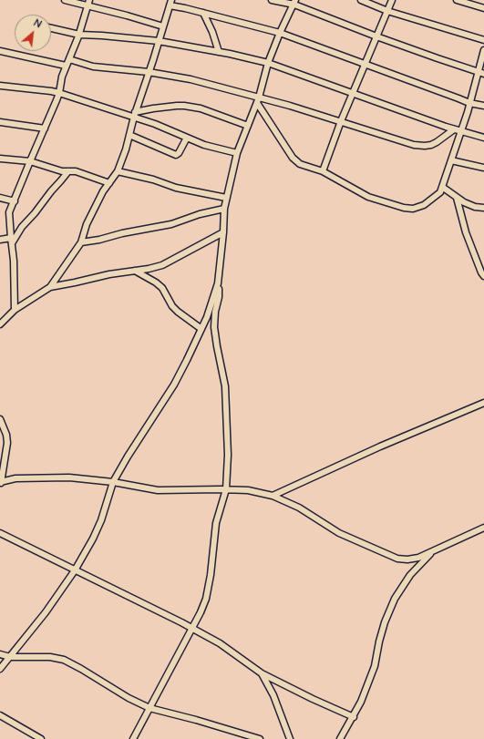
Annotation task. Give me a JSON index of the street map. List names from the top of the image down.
{
  "north": "top right"
}
